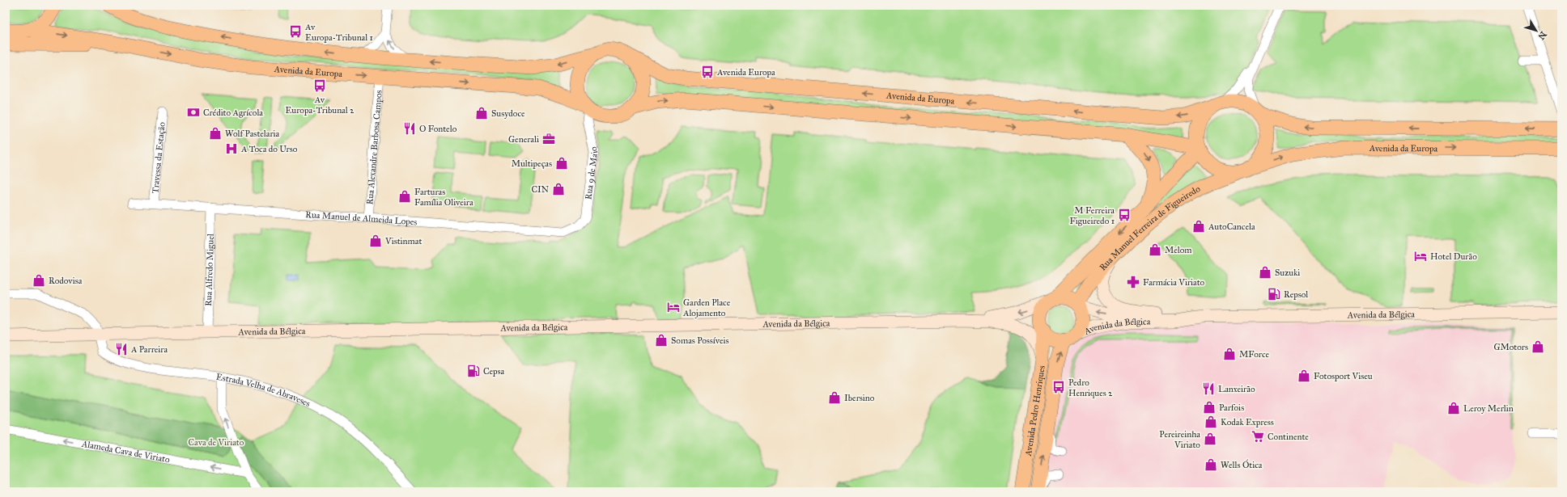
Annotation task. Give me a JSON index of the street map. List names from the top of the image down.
{
  "streets": {
    "main road": [
      "Avenida da Europa",
      "Rua Manuel Ferreira de Figueiredo",
      "Avenida da Bélgica",
      "Avenida Pedro Henriques"
    ],
    "street": [
      "Rua Alexandre Barbosa Campos",
      "Travessa da Estação",
      "Rua 9 de Maio",
      "Rua Manuel de Almeida Lopes",
      "Rua Alfredo Miguel",
      "Estrada Velha de Abraveses",
      "Alameda Cava de Viriato"
    ]
  },
  "crossings": [
    ["Avenida da Europa", "Rua Alexandre Barbosa Campos"],
    ["Avenida da Europa", "Rua 9 de Maio"],
    ["Avenida da Europa", "Rua Manuel Ferreira de Figueiredo"],
    ["Rua Alexandre Barbosa Campos", "Rua Manuel de Almeida Lopes"],
    ["Travessa da Estação", "Rua Manuel de Almeida Lopes"],
    ["Rua 9 de Maio", "Rua Manuel de Almeida Lopes"],
    ["Rua Manuel de Almeida Lopes", "Rua Alfredo Miguel"],
    ["Rua Manuel Ferreira de Figueiredo", "Avenida da Bélgica"],
    ["Rua Manuel Ferreira de Figueiredo", "Avenida Pedro Henriques"],
    ["Rua Alfredo Miguel", "Avenida da Bélgica"],
    ["Avenida da Bélgica", "Estrada Velha de Abraveses"],
    ["Avenida da Bélgica", "Avenida Pedro Henriques"]
  ],
  "one_way": ["Alameda Cava de Viriato"],
  "parks": ["Cava de Viriato"],
  "places": {
    "bus stop": [
      "Av Europa-Tribunal 1",
      "Avenida Europa",
      "Av Europa-Tribunal 2",
      "M Ferreira Figueiredo 1",
      "Pedro Henriques 2"
    ],
    "bank": ["Crédito Agrícola"],
    "shop": [
      "Susydoce",
      "Wolf Pastelaria",
      "Multipeças",
      "CIN",
      "Farturas Família Oliveira",
      "AutoCancela",
      "Vistinmat",
      "Melom",
      "Suzuki",
      "Rodovisa",
      "Somas Possíveis",
      "GMotors",
      "MForce",
      "Fotosport Viseu",
      "Ibersino",
      "Parfois",
      "Leroy Merlin",
      "Kodak Express",
      "Pereireinha Viriato",
      "Wells Ótica"
    ],
    "restaurant": ["O Fontelo", "A Parreira", "Lanxeirão"],
    "office": ["Generali"],
    "hospital": ["A Toca do Urso"],
    "hotel": ["Hotel Durão", "Garden Place Alojamento"],
    "pharmacy": ["Farmácia Viriato"],
    "fuel station": ["Repsol", "Cepsa"],
    "supermarket": ["Continente"]
  },
  "north": "bottom right"
}
